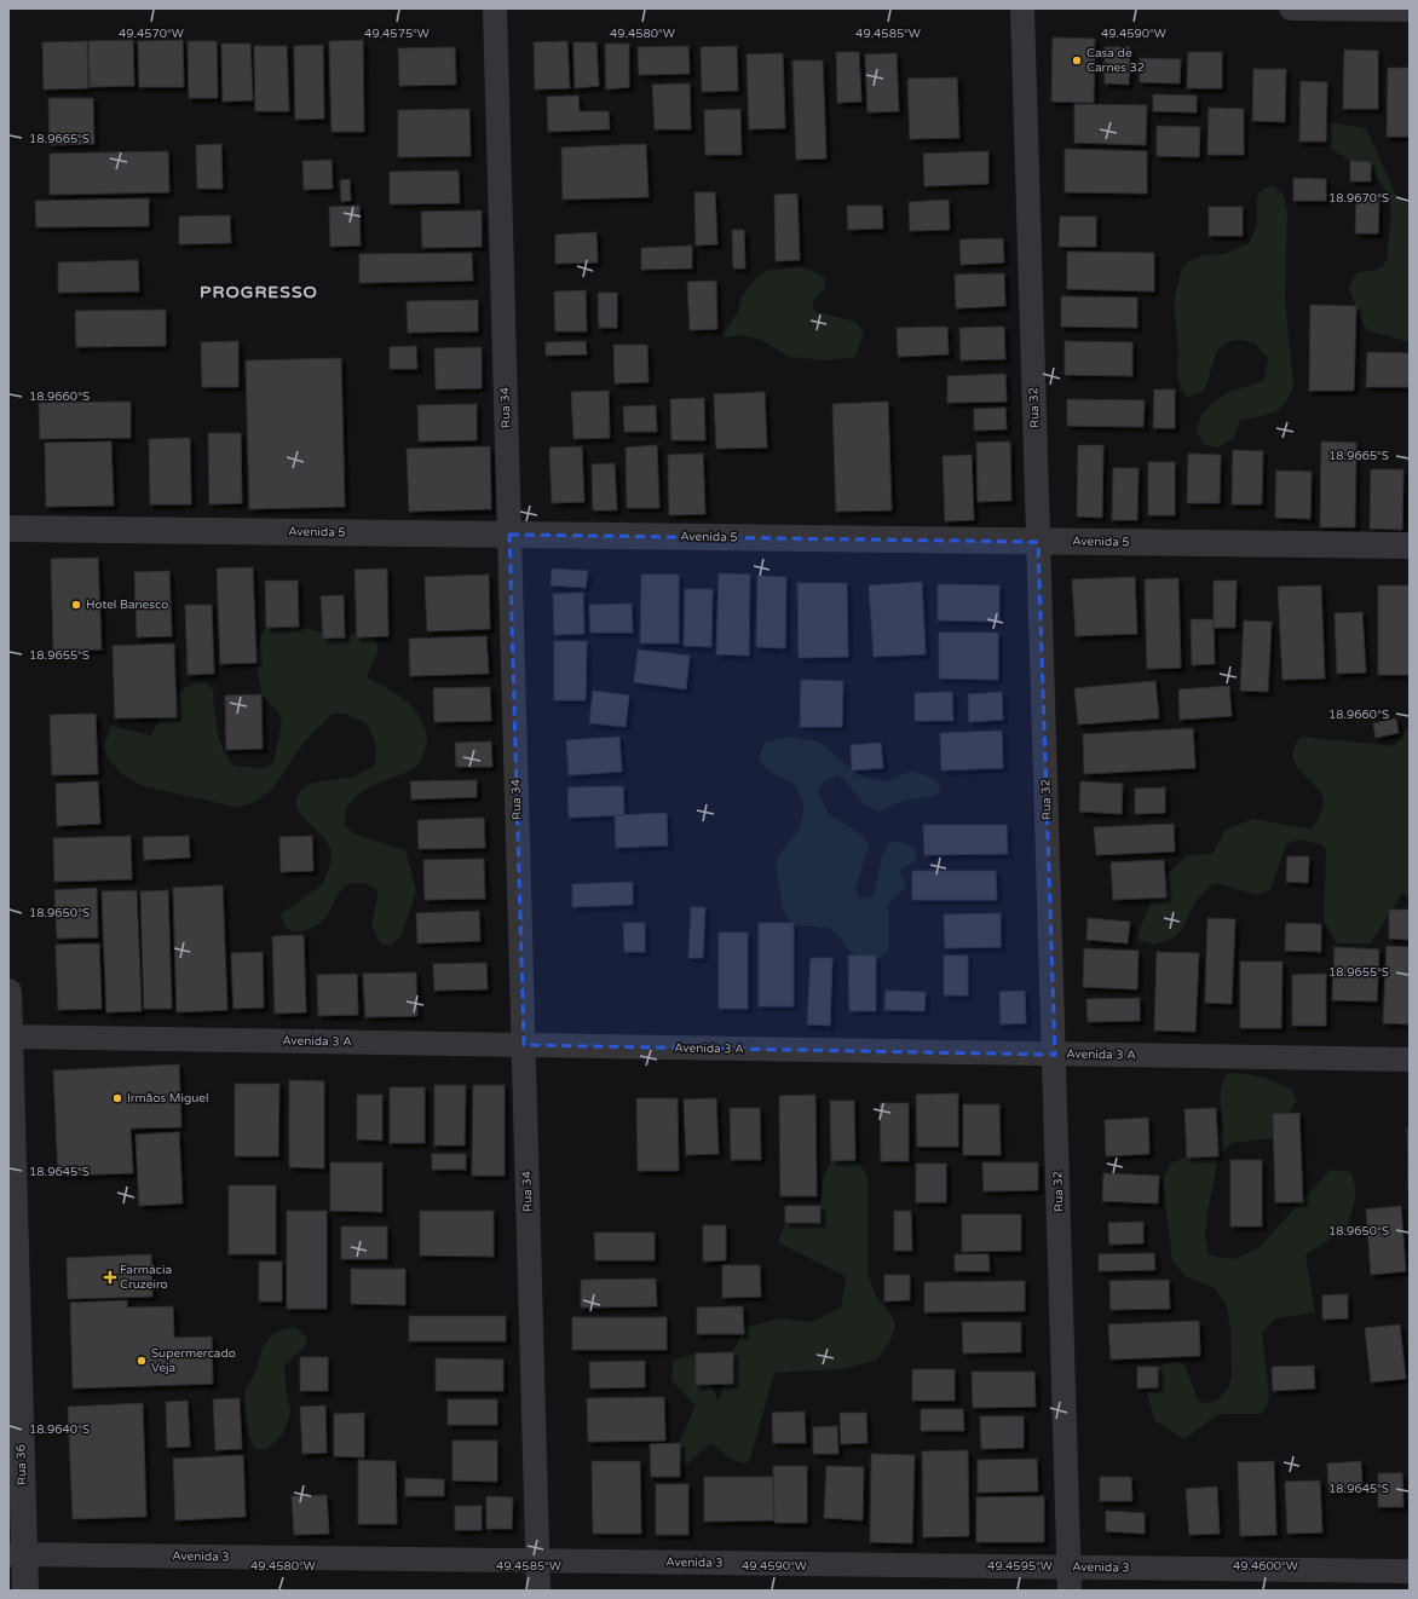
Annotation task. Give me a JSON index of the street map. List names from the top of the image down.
{
  "streets": {
    "street": [
      "Rua 34",
      "Rua 32",
      "Avenida 5",
      "Avenida 3 A",
      "Rua 36",
      "Avenida 3"
    ]
  },
  "crossings": [
    ["Rua 34", "Avenida 5"],
    ["Rua 34", "Avenida 3 A"],
    ["Rua 34", "Avenida 3"],
    ["Rua 32", "Avenida 5"],
    ["Rua 32", "Avenida 3 A"],
    ["Rua 32", "Avenida 3"],
    ["Avenida 3 A", "Rua 36"],
    ["Rua 36", "Avenida 3"]
  ],
  "districts": ["PROGRESSO"],
  "places": {
    "other": [
      "Casa de Carnes 32",
      "Hotel Banesco",
      "Irmãos Miguel",
      "Supermercado Veja"
    ],
    "health": ["Farmácia Cruzeiro"]
  },
  "coordinates": [
    "49.4575°W",
    "49.4580°W",
    "49.4585°W",
    "49.4590°W",
    "49.4570°W",
    "18.9665°S",
    "18.9670°S",
    "18.9660°S",
    "18.9655°S",
    "18.9650°S",
    "18.9645°S",
    "18.9640°S",
    "49.4595°W",
    "49.4600°W"
  ]
}
